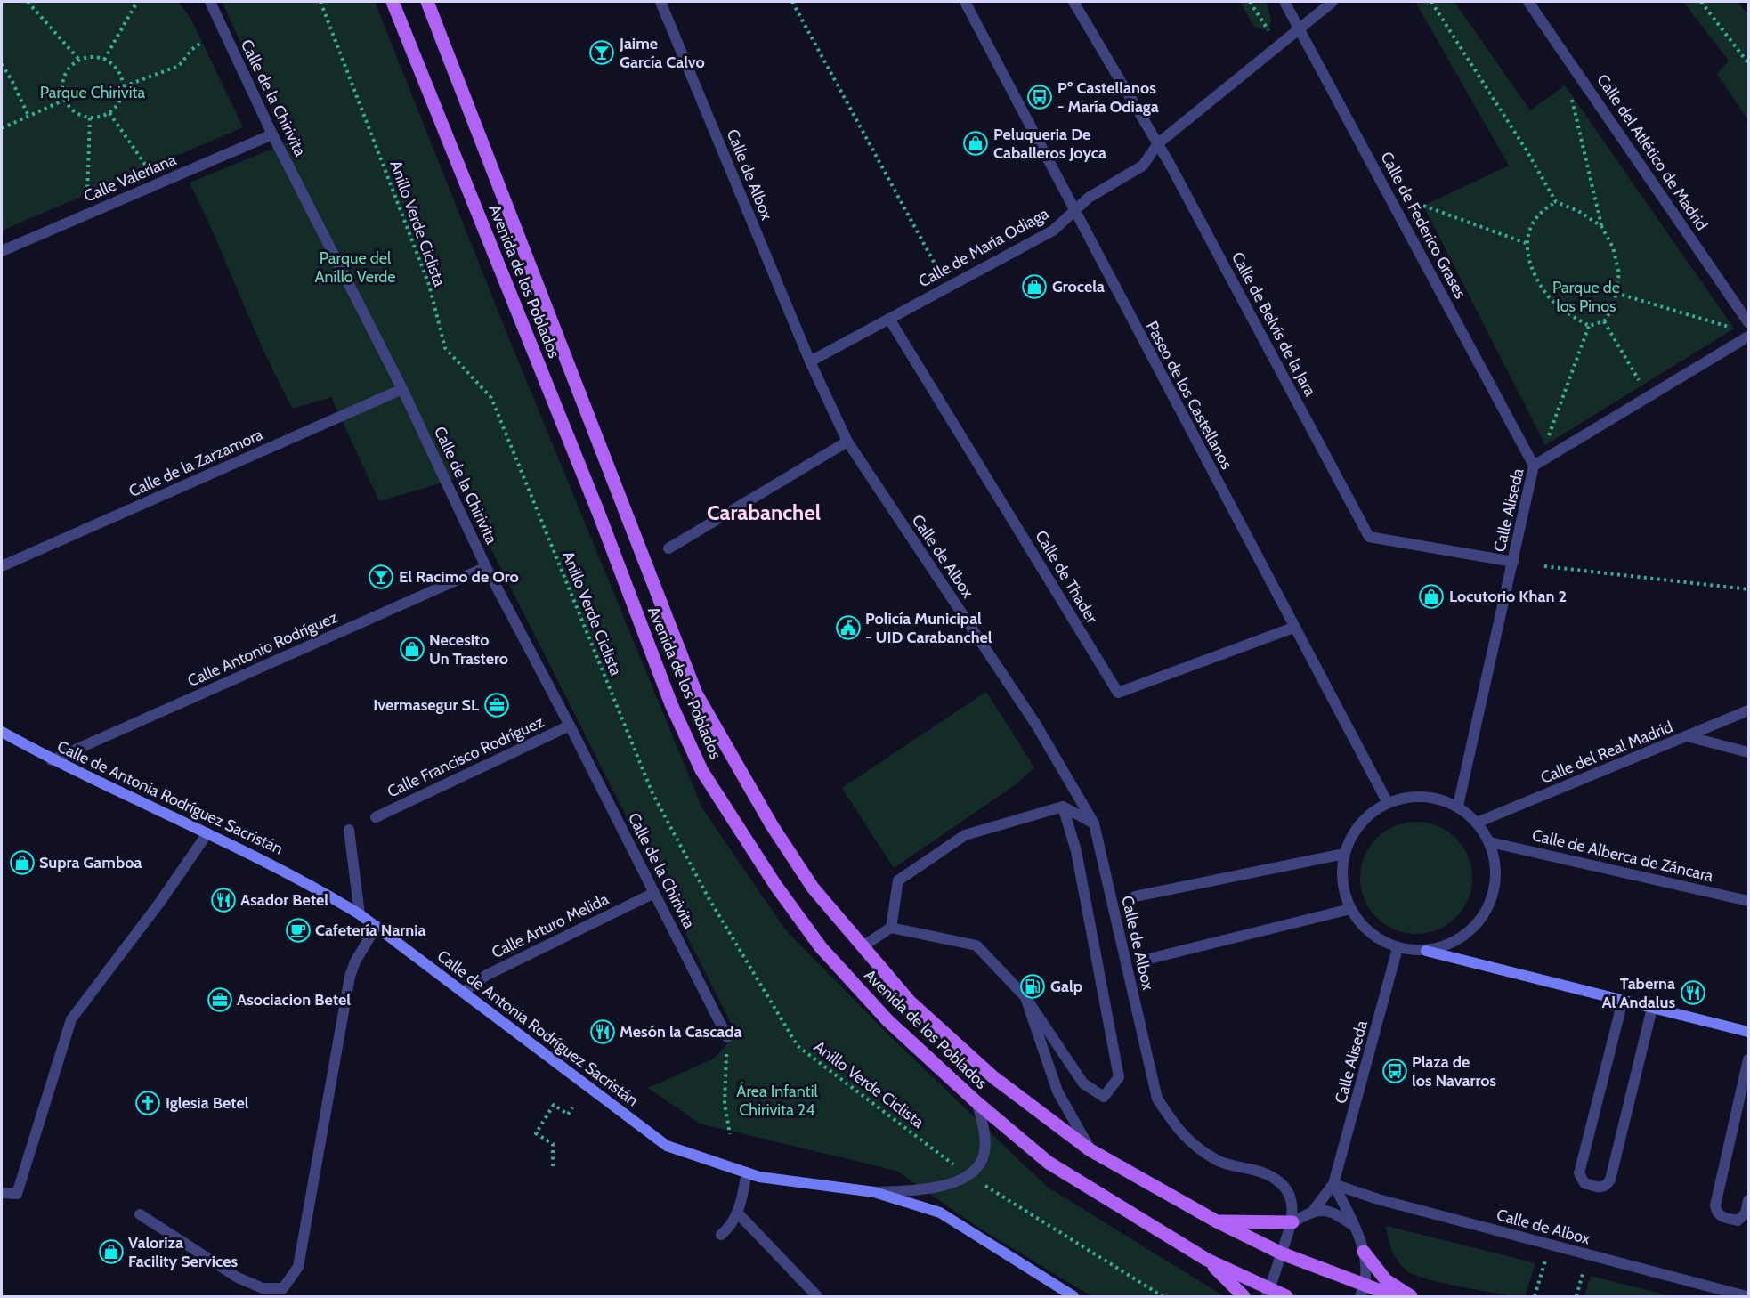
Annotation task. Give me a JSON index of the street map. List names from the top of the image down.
{
  "streets": {
    "main road": ["Avenida de los Poblados"],
    "street": [
      "Calle de la Chirivita",
      "Calle del Atlético de Madrid",
      "Calle de Albox",
      "Calle Valeriana",
      "Calle de Federico Grases",
      "Calle de María Odiaga",
      "Calle de Belvís de la Jara",
      "Paseo de los Castellanos",
      "Calle de la Zarzamora",
      "Calle Aliseda",
      "Calle de Thader",
      "Calle Antonio Rodríguez",
      "Calle del Real Madrid",
      "Calle Francisco Rodríguez",
      "Calle de Antonia Rodríguez Sacristán",
      "Calle de Alberca de Záncara",
      "Calle Arturo Melida"
    ],
    "path": ["Anillo Verde Ciclista"]
  },
  "crossings": [
    ["Calle de la Chirivita", "Calle Valeriana"],
    ["Calle de la Chirivita", "Calle de la Zarzamora"],
    ["Calle de la Chirivita", "Calle Antonio Rodríguez"],
    ["Calle de la Chirivita", "Calle Francisco Rodríguez"],
    ["Calle de la Chirivita", "Calle Arturo Melida"],
    ["Calle de Albox", "Calle de María Odiaga"],
    ["Calle de Albox", "Calle Aliseda"],
    ["Calle de Federico Grases", "Calle de María Odiaga"],
    ["Calle de Federico Grases", "Calle Aliseda"],
    ["Calle de María Odiaga", "Calle de Belvís de la Jara"],
    ["Calle de María Odiaga", "Paseo de los Castellanos"],
    ["Calle de María Odiaga", "Calle de Thader"],
    ["Calle de Belvís de la Jara", "Calle Aliseda"],
    ["Paseo de los Castellanos", "Calle Aliseda"],
    ["Paseo de los Castellanos", "Calle de Thader"],
    ["Paseo de los Castellanos", "Calle del Real Madrid"],
    ["Paseo de los Castellanos", "Calle de Alberca de Záncara"],
    ["Calle Aliseda", "Calle del Real Madrid"],
    ["Calle Aliseda", "Calle de Alberca de Záncara"],
    ["Calle Antonio Rodríguez", "Calle de Antonia Rodríguez Sacristán"],
    ["Calle del Real Madrid", "Calle de Alberca de Záncara"],
    ["Calle de Antonia Rodríguez Sacristán", "Calle Arturo Melida"]
  ],
  "districts": ["Carabanchel"],
  "parks": [
    "Parque Chirivita",
    "Parque del Anillo Verde",
    "Parque de los Pinos",
    "Área Infantil Chirivita 24"
  ],
  "places": {
    "bar": ["Jaime García Calvo", "El Racimo de Oro"],
    "bus stop": ["Pº Castellanos - María Odiaga", "Plaza de los Navarros"],
    "shop": [
      "Peluqueria De Caballeros Joyca",
      "Grocela",
      "Locutorio Khan 2",
      "Necesito Un Trastero",
      "Supra Gamboa",
      "Valoriza Facility Services"
    ],
    "public building": ["Policía Municipal - UID Carabanchel"],
    "office": ["Ivermasegur SL", "Asociacion Betel"],
    "restaurant": ["Asador Betel", "Taberna Al Andalus", "Mesón la Cascada"],
    "cafe": ["Cafetería Narnia"],
    "fuel station": ["Galp"],
    "church": ["Iglesia Betel"]
  }
}
